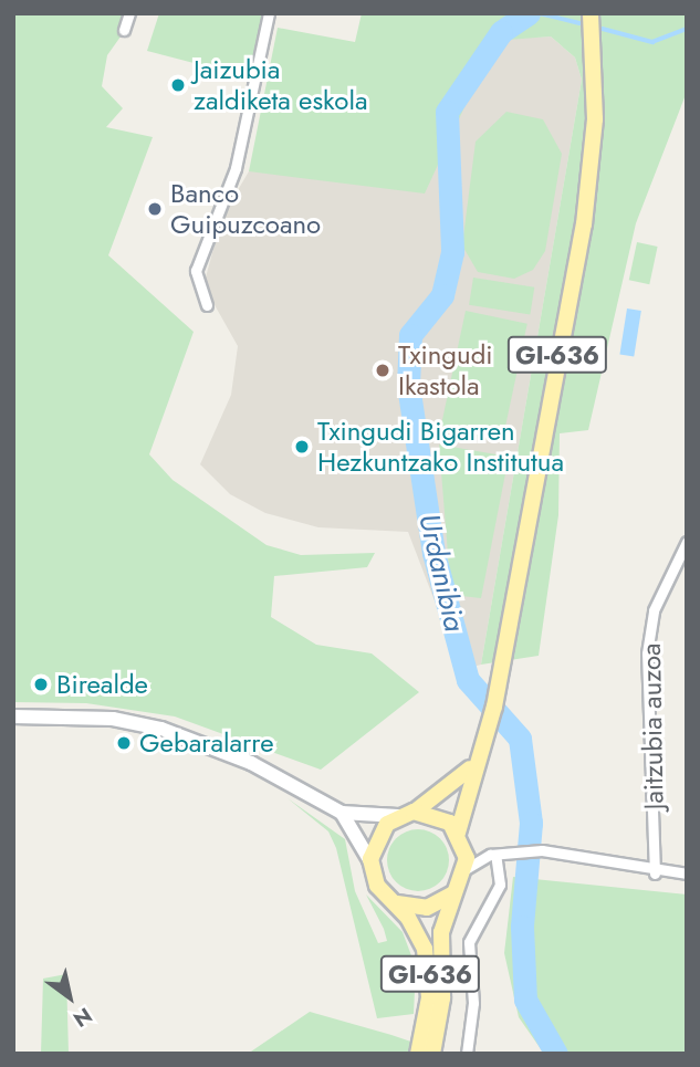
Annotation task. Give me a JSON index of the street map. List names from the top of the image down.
{
  "streets": {
    "main road": ["GI-636"],
    "street": ["Jaitzubia auzoa"]
  },
  "water": ["Urdanibia"],
  "places": [
    "Jaizubia zaldiketa eskola",
    "Banco Guipuzcoano",
    "Txingudi Ikastola",
    "Txingudi Bigarren Hezkuntzako Institutua",
    "Birealde",
    "Gebaralarre"
  ],
  "north": "bottom right"
}
